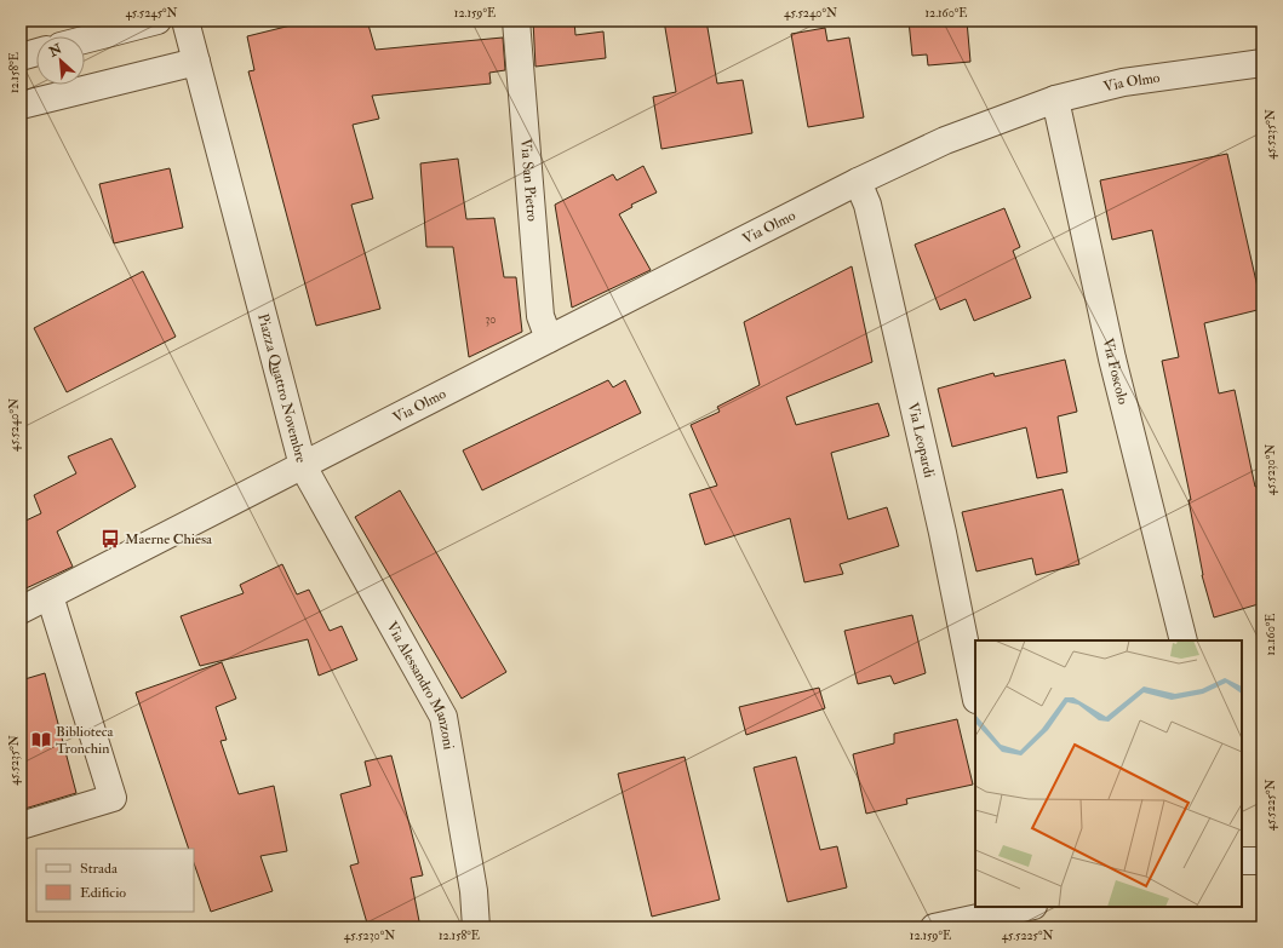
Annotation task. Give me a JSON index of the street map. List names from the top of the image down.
{
  "streets": {
    "street": [
      "Via Olmo",
      "Via San Pietro",
      "Via Foscolo",
      "Piazza Quattro Novembre",
      "Via Leopardi",
      "Via Alessandro Manzoni"
    ]
  },
  "crossings": [
    ["Via Olmo", "Via San Pietro"],
    ["Via Olmo", "Via Foscolo"],
    ["Via Olmo", "Piazza Quattro Novembre"],
    ["Via Olmo", "Via Leopardi"],
    ["Via Olmo", "Via Alessandro Manzoni"],
    ["Piazza Quattro Novembre", "Via Alessandro Manzoni"]
  ],
  "places": {
    "bus stop": ["Maerne Chiesa"],
    "library": ["Biblioteca Tronchin"]
  },
  "house_numbers": ["30"],
  "legend": ["Strada", "Edificio"],
  "north": "top left",
  "coordinates": [
    "45.5245°N",
    "12.159°E",
    "45.5240°N",
    "12.160°E",
    "12.158°E",
    "45.5235°N",
    "45.5230°N",
    "45.5225°N"
  ]
}
